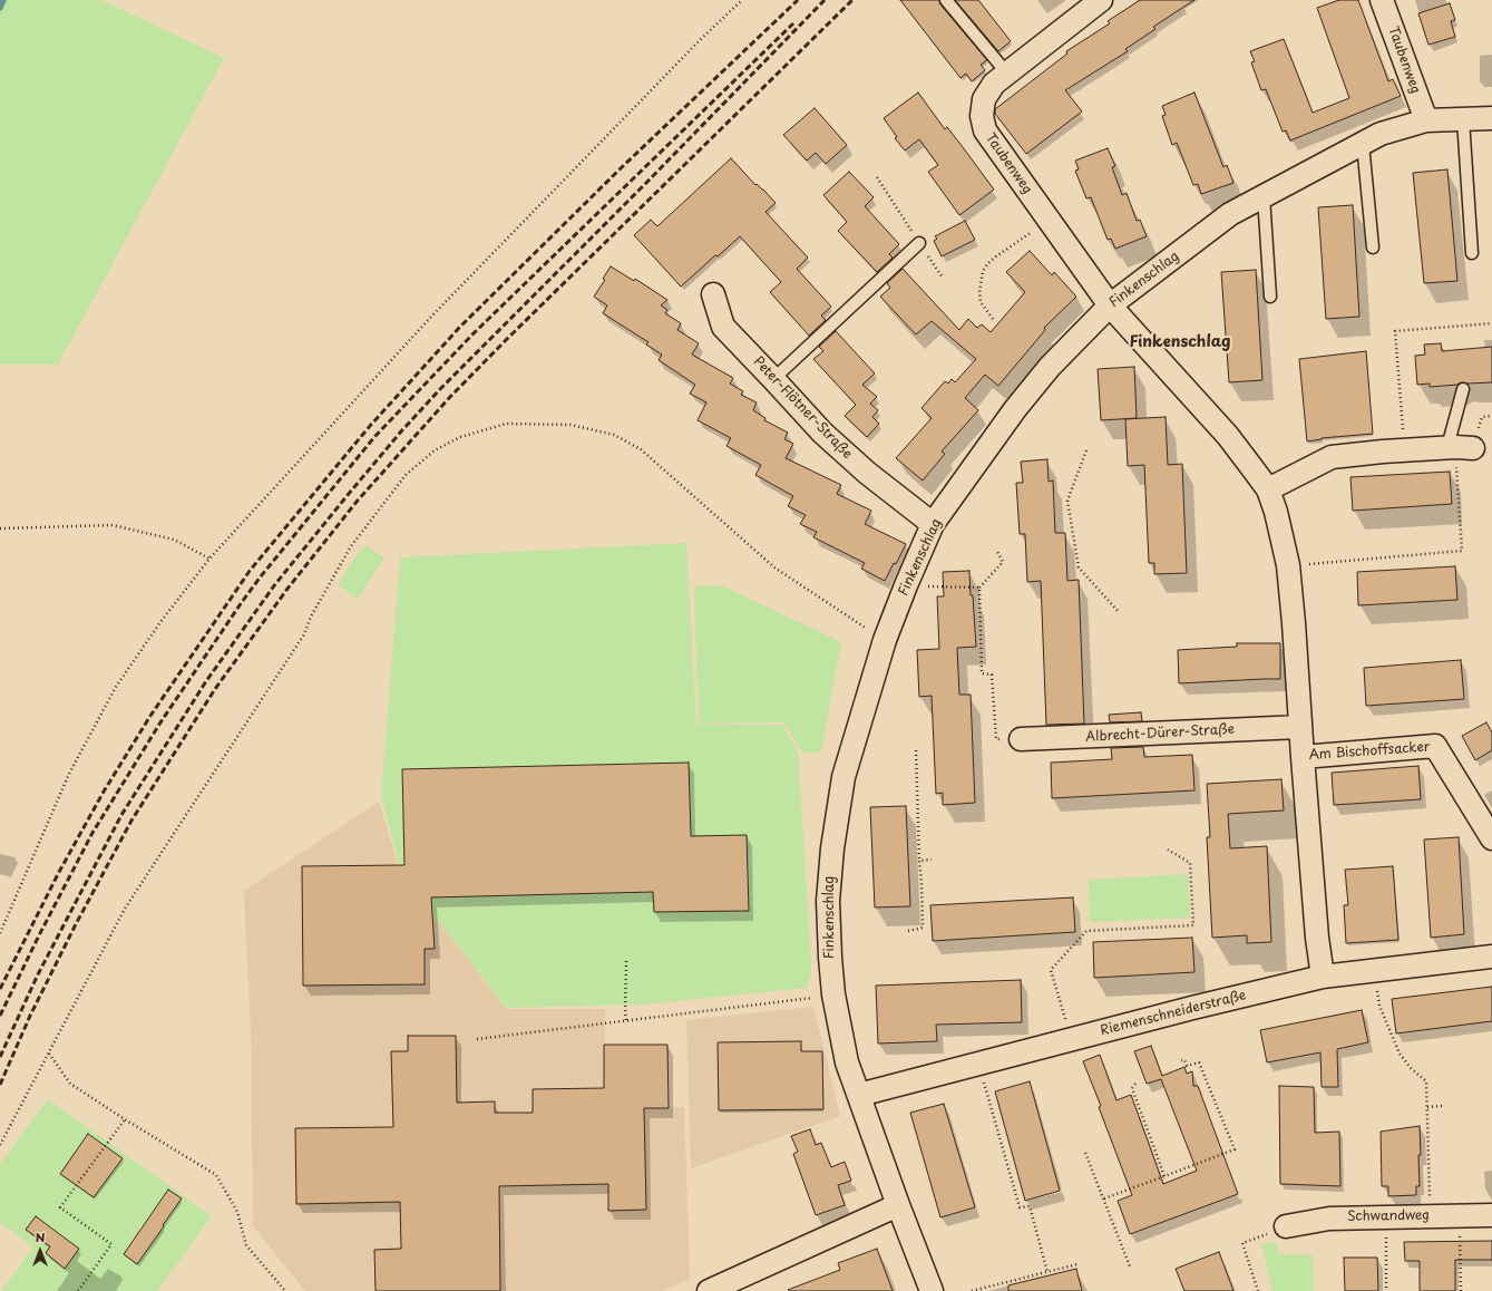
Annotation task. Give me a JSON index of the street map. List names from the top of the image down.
{
  "streets": {
    "street": [
      "Taubenweg",
      "Finkenschlag",
      "Peter-Flötner-Straße",
      "Albrecht-Dürer-Straße",
      "Am Bischoffsacker",
      "Riemenschneiderstraße",
      "Schwandweg"
    ]
  },
  "crossings": [
    ["Taubenweg", "Finkenschlag"],
    ["Finkenschlag", "Peter-Flötner-Straße"],
    ["Finkenschlag", "Riemenschneiderstraße"]
  ],
  "districts": ["Finkenschlag"],
  "north": "top"
}
